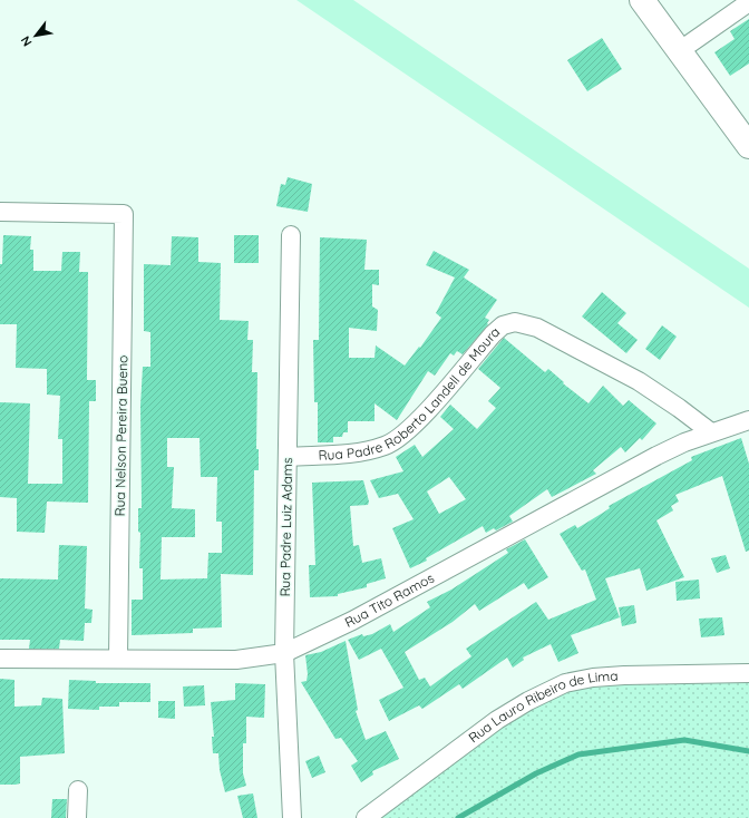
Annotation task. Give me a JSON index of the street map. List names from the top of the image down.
{
  "streets": {
    "street": [
      "Rua Padre Roberto Landell de Moura",
      "Rua Nelson Pereira Bueno",
      "Rua Padre Luiz Adams",
      "Rua Tito Ramos",
      "Rua Lauro Ribeiro de Lima"
    ]
  },
  "crossings": [
    ["Rua Padre Roberto Landell de Moura", "Rua Padre Luiz Adams"],
    ["Rua Padre Roberto Landell de Moura", "Rua Tito Ramos"],
    ["Rua Nelson Pereira Bueno", "Rua Tito Ramos"],
    ["Rua Padre Luiz Adams", "Rua Tito Ramos"]
  ],
  "north": "bottom left"
}
